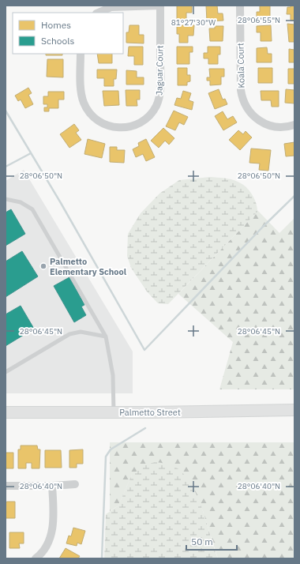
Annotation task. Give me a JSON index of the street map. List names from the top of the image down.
{
  "streets": {
    "main road": ["Palmetto Street"],
    "street": ["Koala Court", "Jaguar Court"]
  },
  "places": ["Palmetto Elementary School"],
  "legend": ["Homes", "Schools"],
  "scale_bar": "50 m",
  "coordinates": [
    "28°06'55\"N",
    "81°27'30\"W",
    "28°06'50\"N",
    "28°06'45\"N",
    "28°06'40\"N"
  ]
}
